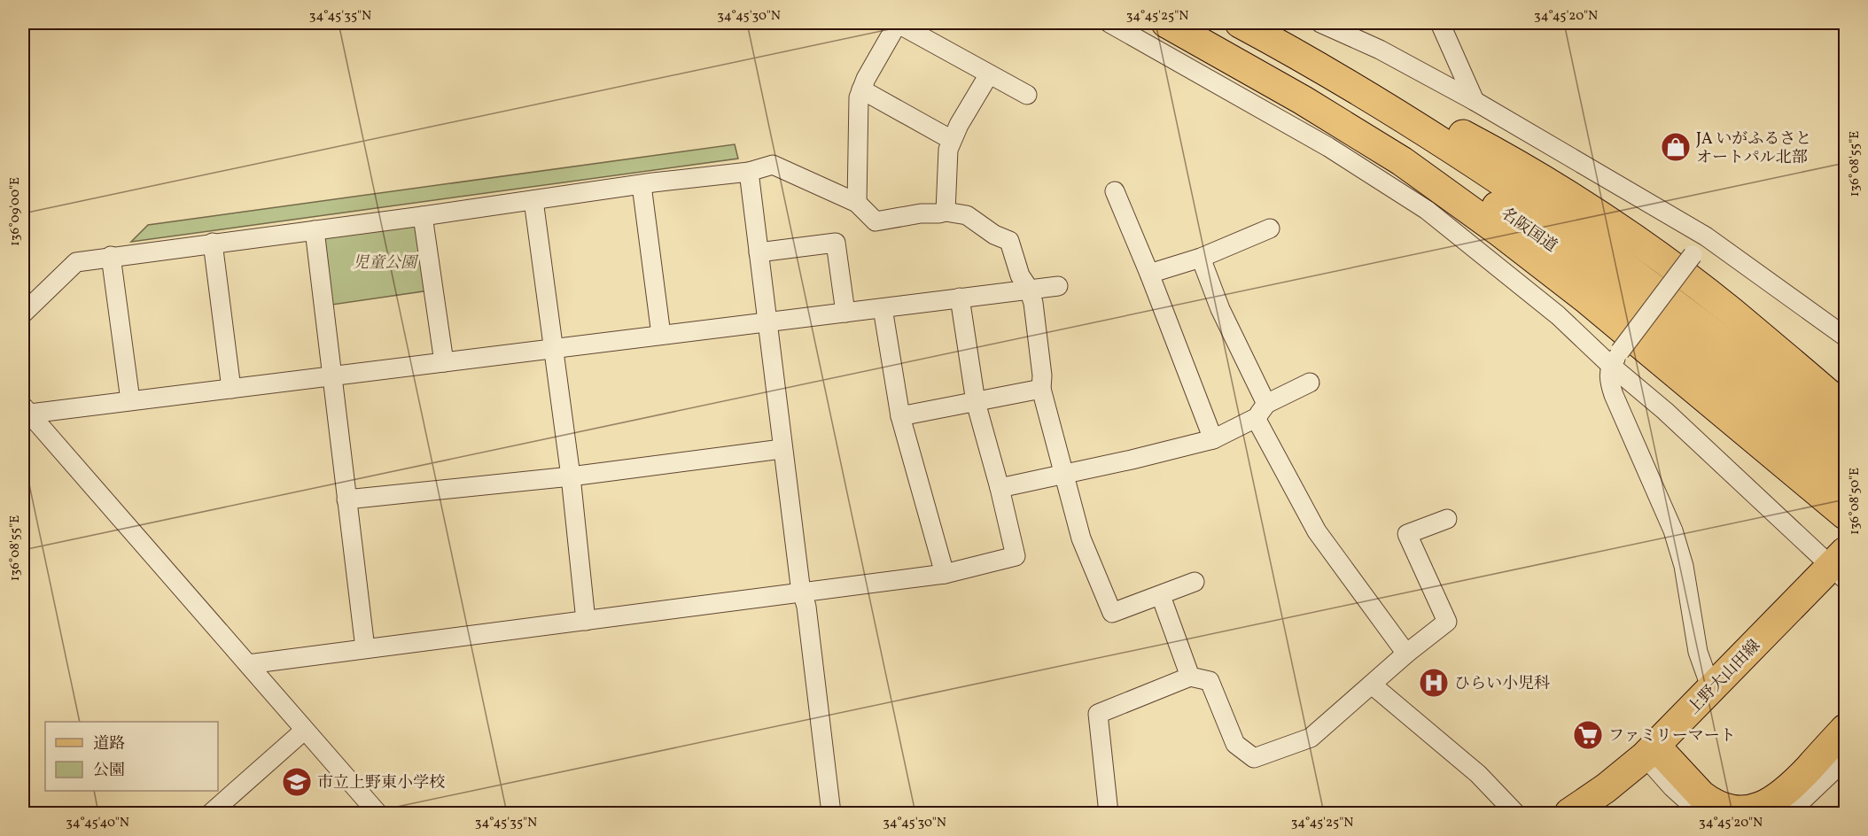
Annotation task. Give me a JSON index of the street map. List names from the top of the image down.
{
  "streets": {
    "main road": ["名阪国道", "上野大山田線"]
  },
  "parks": ["児童公園"],
  "places": {
    "shop": ["JA いがふるさと オートパル北部"],
    "hospital": ["ひらい小児科"],
    "supermarket": ["ファミリーマート"],
    "school or university": ["市立上野東小学校"]
  },
  "legend": ["道路", "公園"],
  "coordinates": [
    "34°45'35\"N",
    "34°45'30\"N",
    "34°45'25\"N",
    "34°45'20\"N",
    "136°08'55\"E",
    "136°09'00\"E",
    "136°08'50\"E",
    "34°45'40\"N"
  ]
}
